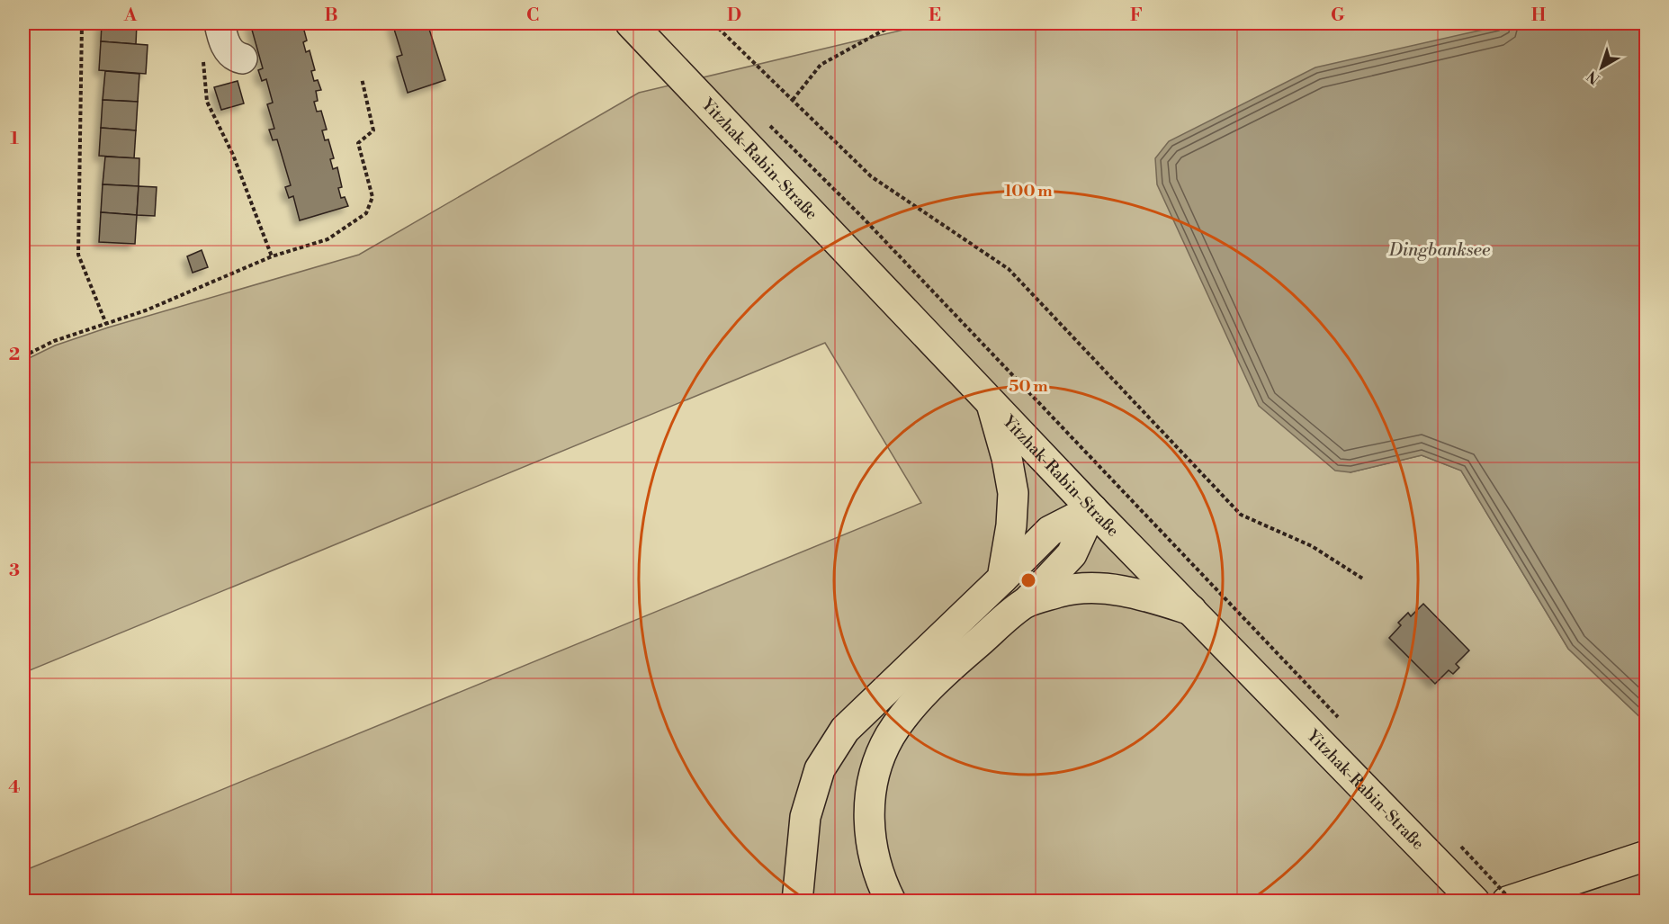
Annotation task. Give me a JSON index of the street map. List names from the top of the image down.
{
  "streets": {
    "main road": ["Yitzhak-Rabin-Straße"]
  },
  "water": ["Dingbanksee"],
  "north": "bottom left",
  "grid": {
    "columns": [
      "A",
      "B",
      "C",
      "D",
      "E",
      "F",
      "G",
      "H"
    ],
    "rows": [
      "1",
      "2",
      "3",
      "4"
    ]
  },
  "rings": ["100 m", "50 m"]
}
